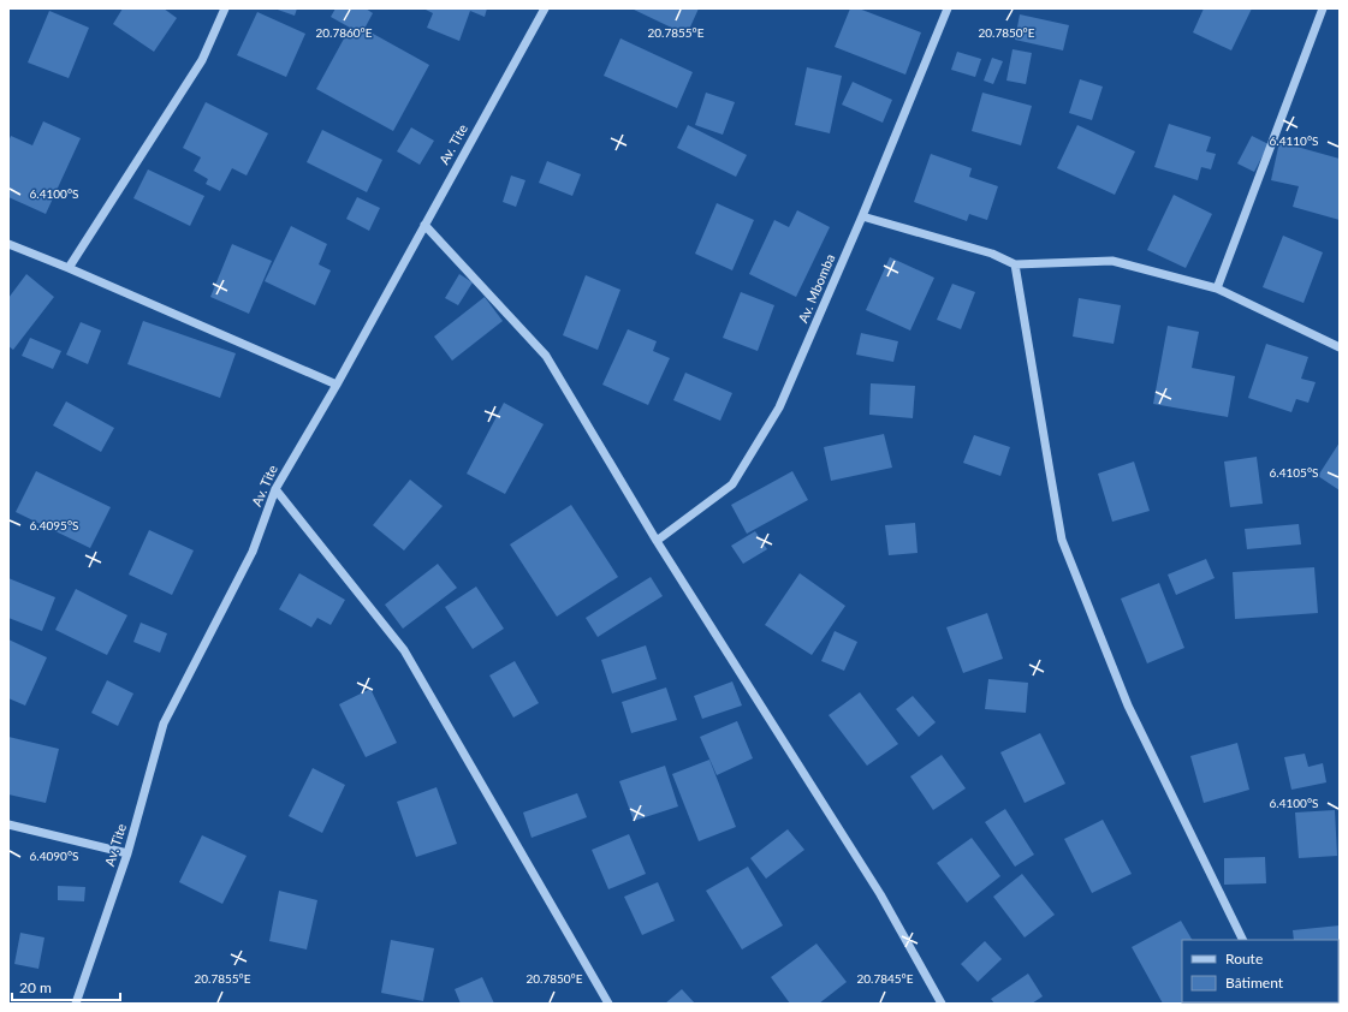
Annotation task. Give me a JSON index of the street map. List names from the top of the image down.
{
  "streets": {
    "street": ["Av. Tite", "Av. Mbomba"]
  },
  "legend": ["Route", "Bâtiment"],
  "scale_bar": "20 m",
  "coordinates": [
    "20.7860°E",
    "20.7855°E",
    "20.7850°E",
    "6.4110°S",
    "6.4100°S",
    "6.4105°S",
    "6.4095°S",
    "6.4090°S",
    "20.7845°E"
  ]
}
